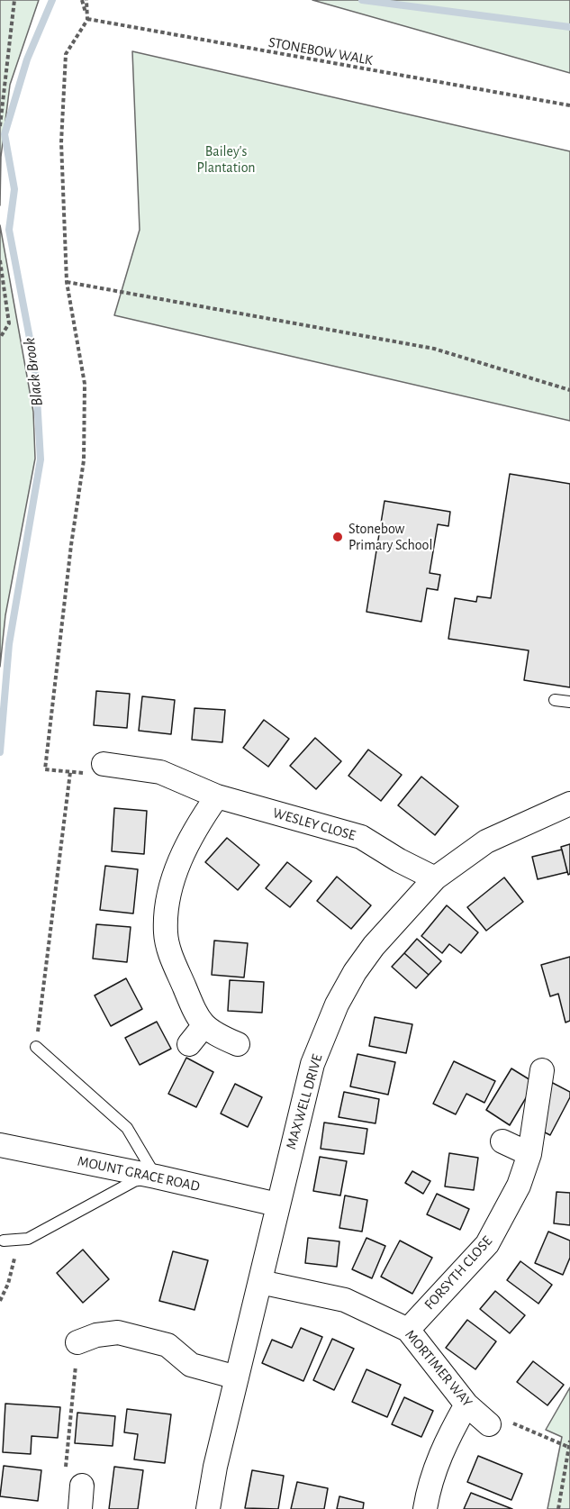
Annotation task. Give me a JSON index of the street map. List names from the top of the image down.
{
  "streets": {
    "street": [
      "WESLEY CLOSE",
      "MAXWELL DRIVE",
      "MOUNT GRACE ROAD",
      "FORSYTH CLOSE",
      "MORTIMER WAY"
    ],
    "path": ["STONEBOW WALK"]
  },
  "crossings": [
    ["WESLEY CLOSE", "MAXWELL DRIVE"],
    ["MAXWELL DRIVE", "MOUNT GRACE ROAD"],
    ["MAXWELL DRIVE", "MORTIMER WAY"],
    ["FORSYTH CLOSE", "MORTIMER WAY"]
  ],
  "water": ["Black Brook"],
  "parks": ["Bailey's Plantation"],
  "places": ["Stonebow Primary School"]
}
